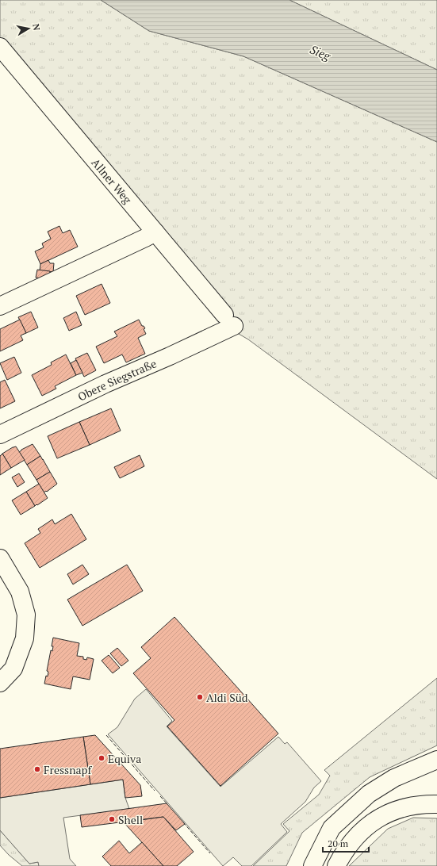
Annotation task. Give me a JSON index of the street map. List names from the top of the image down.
{
  "streets": {
    "main road": ["Allner Weg", "Obere Siegstraße"]
  },
  "crossings": [
    ["Allner Weg", "Obere Siegstraße"]
  ],
  "water": ["Sieg"],
  "places": [
    "Aldi Süd",
    "Equiva",
    "Fressnapf",
    "Shell"
  ],
  "scale_bar": "20 m",
  "north": "right"
}
